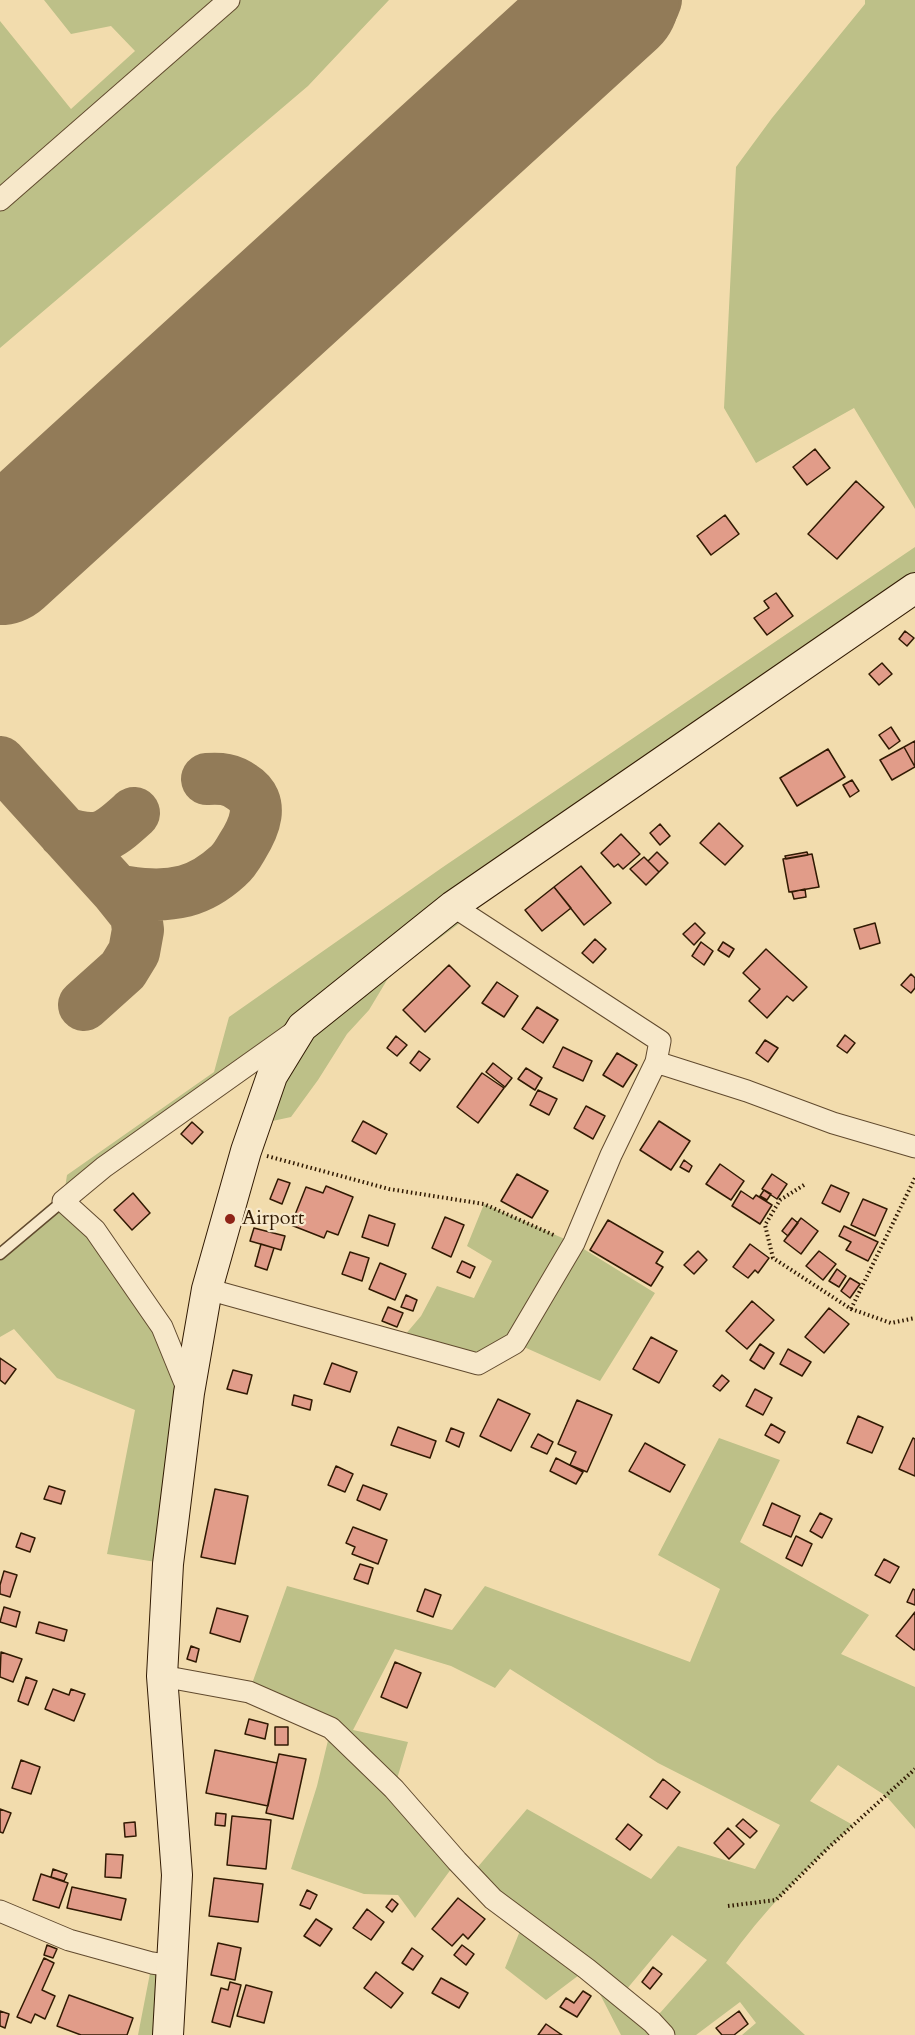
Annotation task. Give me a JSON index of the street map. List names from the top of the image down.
{
  "places": ["Airport"]
}
